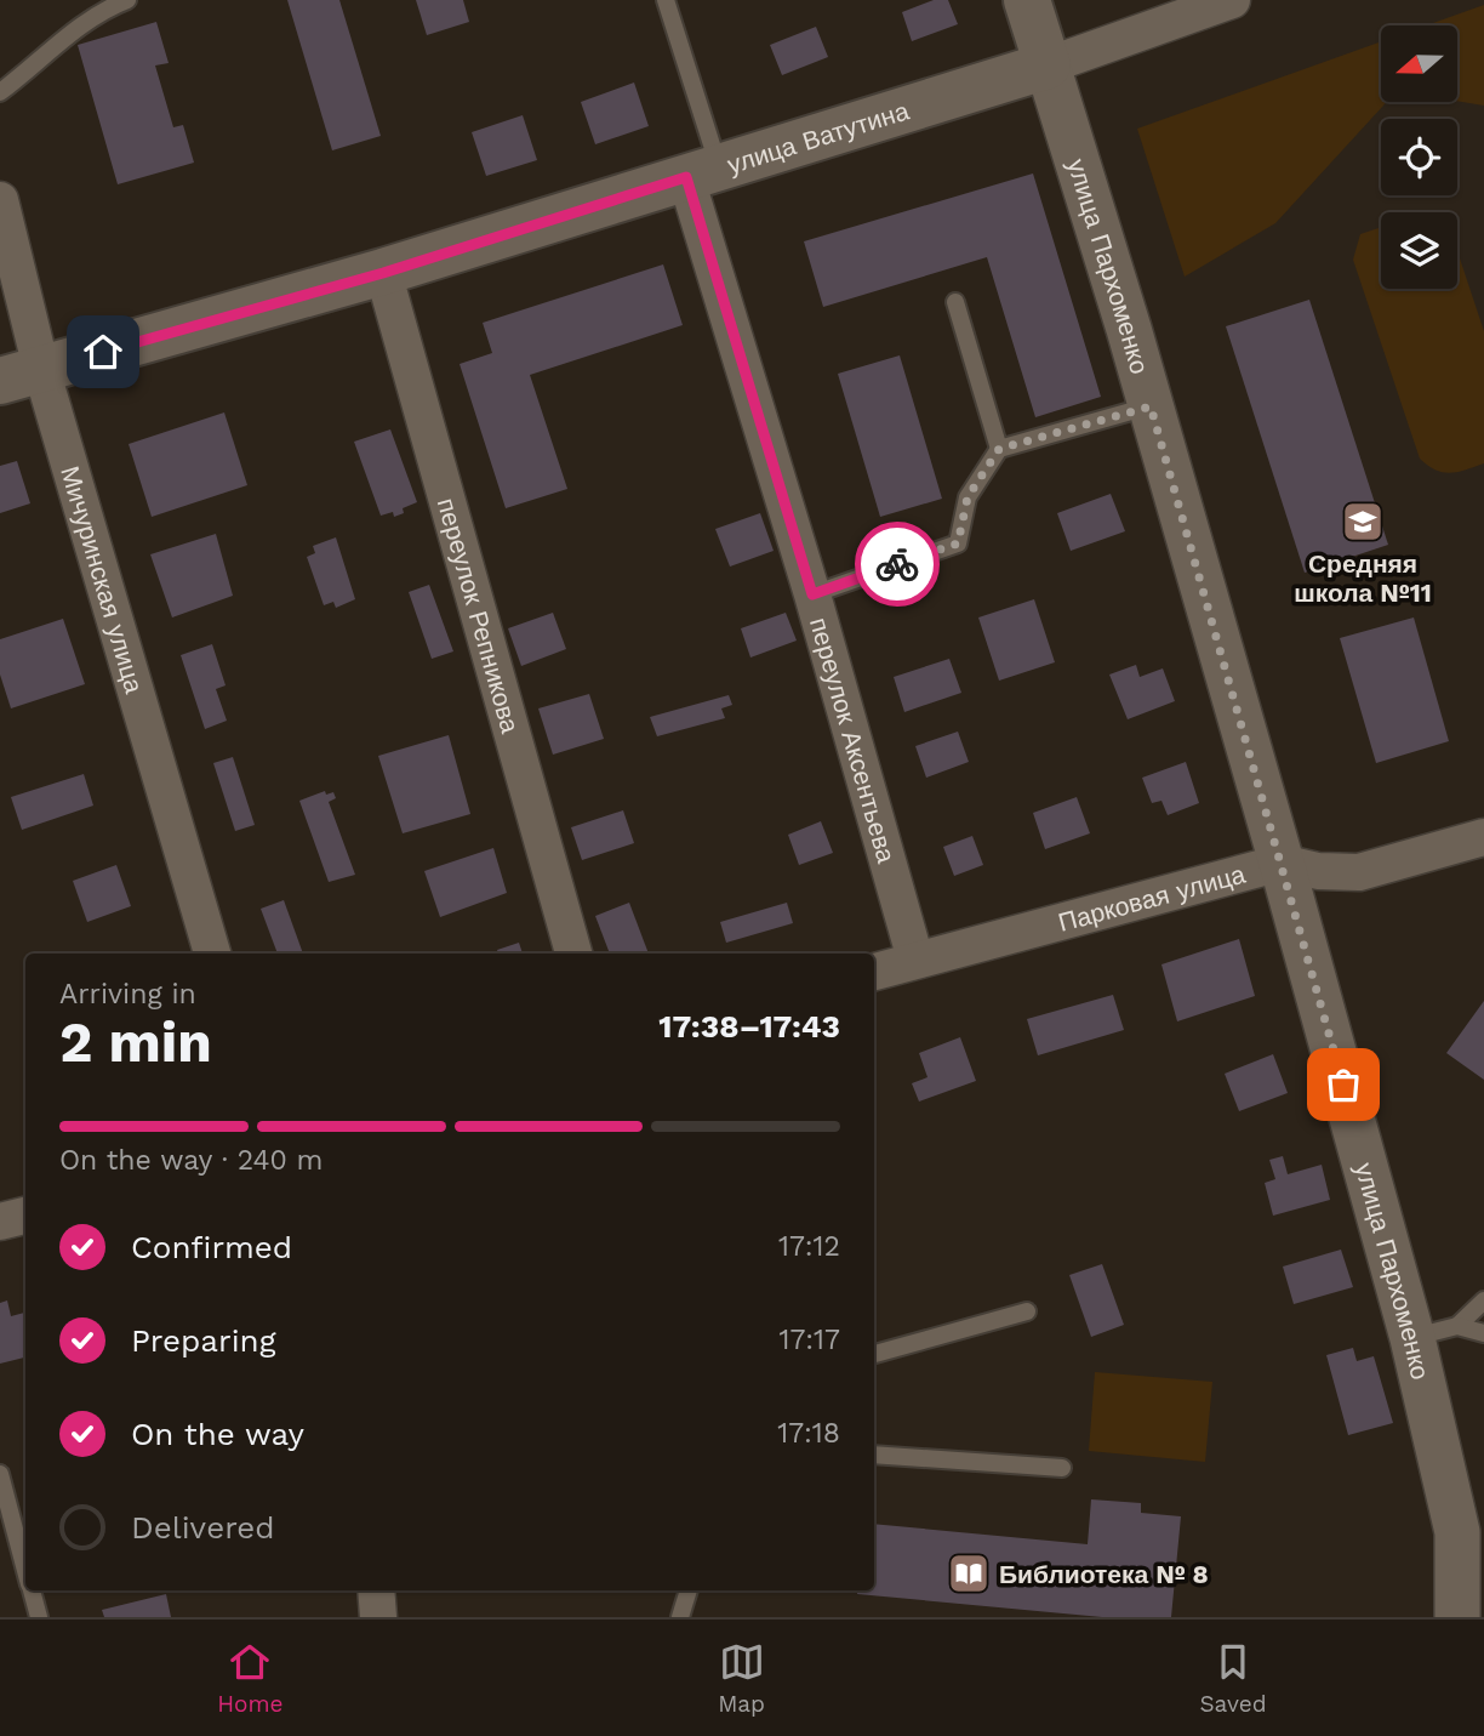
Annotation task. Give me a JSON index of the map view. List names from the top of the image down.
{
  "streets": {
    "main road": ["улица Ватутина", "улица Пархоменко"],
    "street": [
      "Мичуринская улица",
      "переулок Репникова",
      "переулок Аксентьева",
      "Парковая улица"
    ]
  },
  "crossings": [
    ["улица Ватутина", "улица Пархоменко"],
    ["улица Ватутина", "Мичуринская улица"],
    ["улица Ватутина", "переулок Репникова"],
    ["улица Ватутина", "переулок Аксентьева"],
    ["улица Пархоменко", "Парковая улица"],
    ["переулок Аксентьева", "Парковая улица"]
  ],
  "places": {
    "school or university": ["Средняя школа №11"],
    "library": ["Библиотека № 8"]
  },
  "north": "left",
  "page": {
    "heading": ["2 min", "Arriving in", "17:38–17:43"],
    "bar": "On the way · 240 m",
    "list": [
      ["Confirmed", "17:12"],
      ["Preparing", "17:17"],
      ["On the way", "17:18"],
      "Delivered"
    ],
    "tabs": ["Home", "Map", "Saved"]
  }
}
